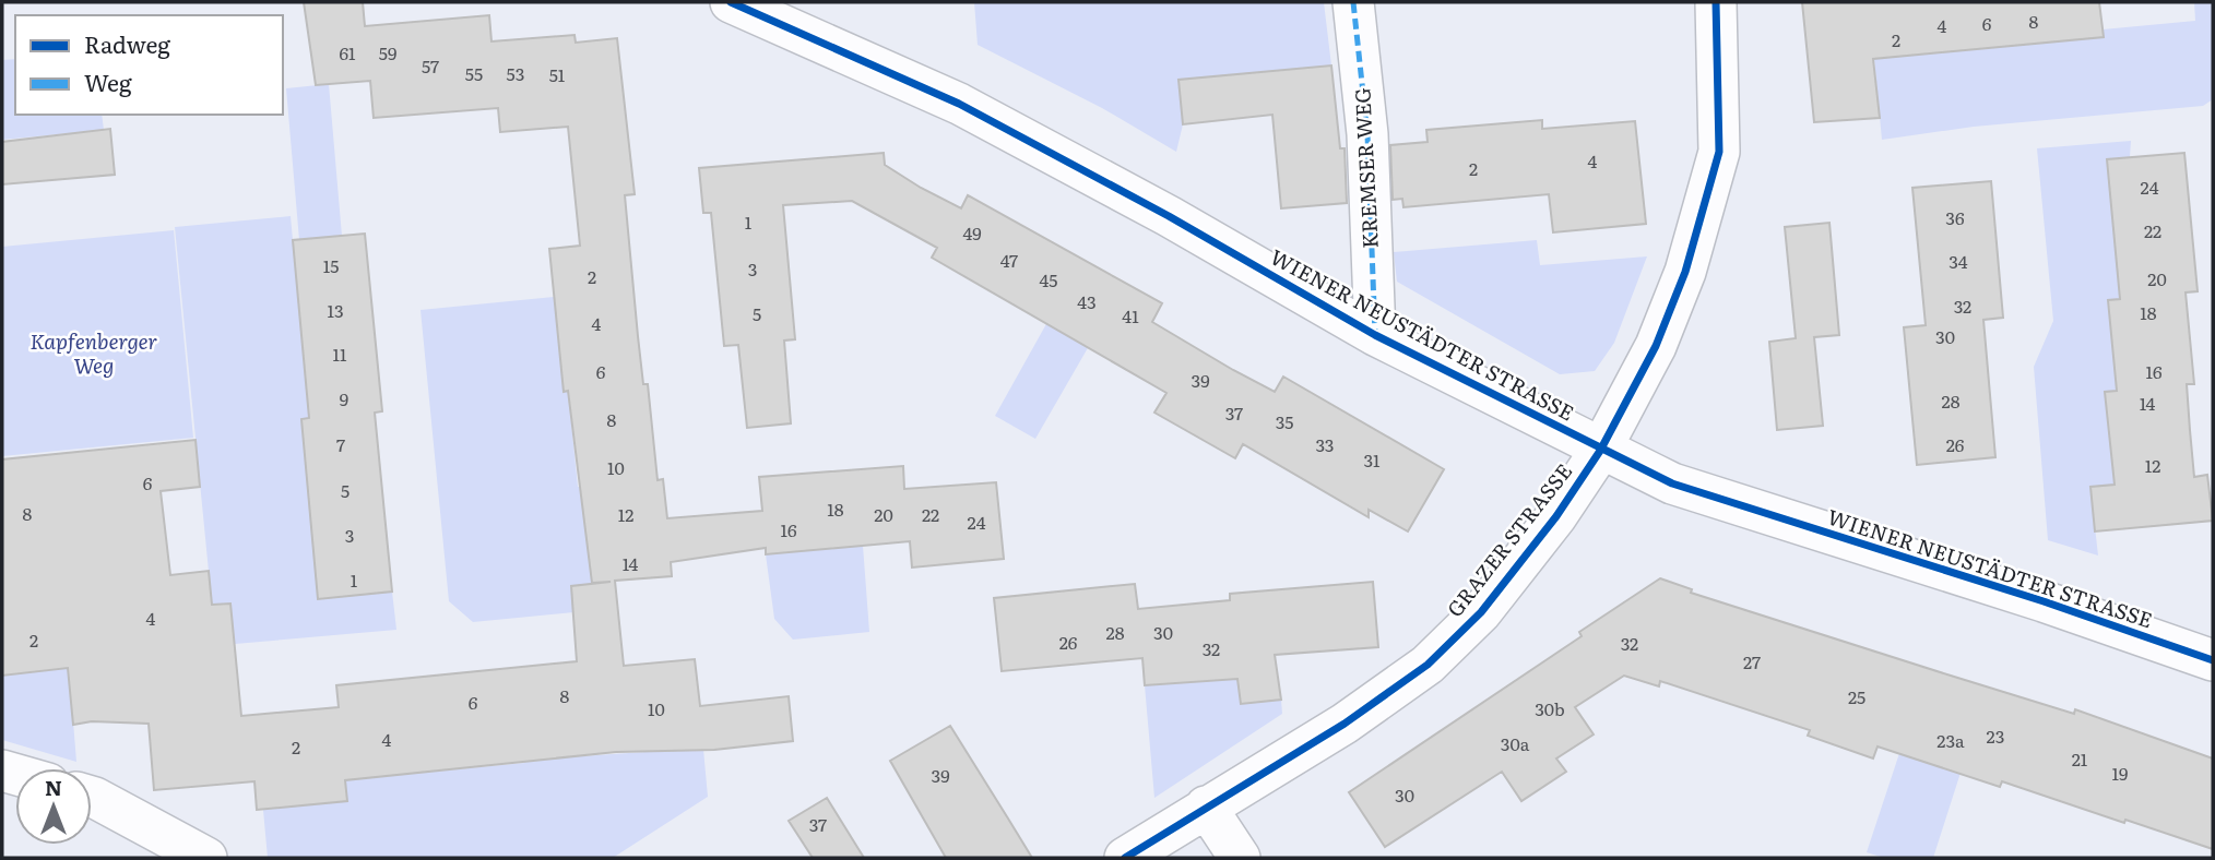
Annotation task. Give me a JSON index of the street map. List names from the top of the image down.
{
  "streets": {
    "street": ["KREMSER WEG", "WIENER NEUSTÄDTER STRASSE", "GRAZER STRASSE"]
  },
  "crossings": [
    ["KREMSER WEG", "WIENER NEUSTÄDTER STRASSE"],
    ["WIENER NEUSTÄDTER STRASSE", "GRAZER STRASSE"]
  ],
  "parks": ["Kapfenberger Weg"],
  "house_numbers": [
    "8",
    "6",
    "4",
    "2",
    "61",
    "59",
    "57",
    "55",
    "53",
    "51",
    "4",
    "2",
    "24",
    "36",
    "1",
    "22",
    "49",
    "47",
    "34",
    "15",
    "3",
    "2",
    "20",
    "45",
    "43",
    "32",
    "13",
    "18",
    "5",
    "41",
    "4",
    "30",
    "11",
    "6",
    "16",
    "39",
    "9",
    "28",
    "14",
    "37",
    "8",
    "35",
    "7",
    "33",
    "26",
    "31",
    "12",
    "10",
    "6",
    "5",
    "18",
    "8",
    "12",
    "20",
    "22",
    "24",
    "16",
    "3",
    "14",
    "1",
    "4",
    "28",
    "30",
    "2",
    "26",
    "32",
    "32",
    "27",
    "8",
    "25",
    "6",
    "10",
    "30b",
    "23",
    "4",
    "23a",
    "30a",
    "2",
    "21",
    "19",
    "39",
    "30",
    "37"
  ],
  "legend": ["Radweg", "Weg"],
  "north": "top"
}
